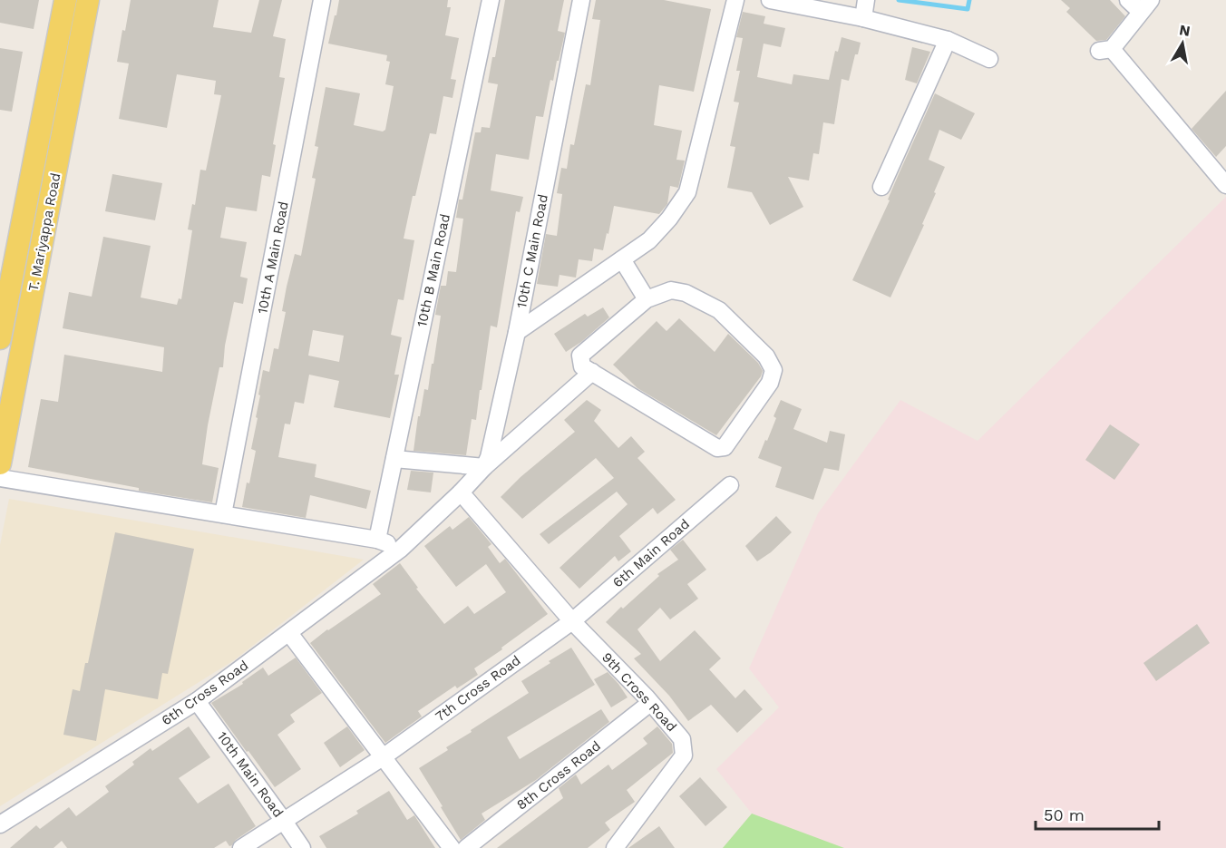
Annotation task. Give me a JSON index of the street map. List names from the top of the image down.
{
  "streets": {
    "main road": ["T. Mariyappa Road"],
    "street": [
      "10th C Main Road",
      "10th A Main Road",
      "10th B Main Road",
      "6th Main Road",
      "7th Cross Road",
      "9th Cross Road",
      "6th Cross Road",
      "10th Main Road",
      "8th Cross Road"
    ]
  },
  "crossings": [
    ["10th C Main Road", "6th Cross Road"],
    ["6th Main Road", "7th Cross Road"],
    ["6th Main Road", "9th Cross Road"],
    ["7th Cross Road", "9th Cross Road"],
    ["7th Cross Road", "10th Main Road"],
    ["9th Cross Road", "8th Cross Road"],
    ["6th Cross Road", "10th Main Road"]
  ],
  "scale_bar": "50 m",
  "north": "top"
}
